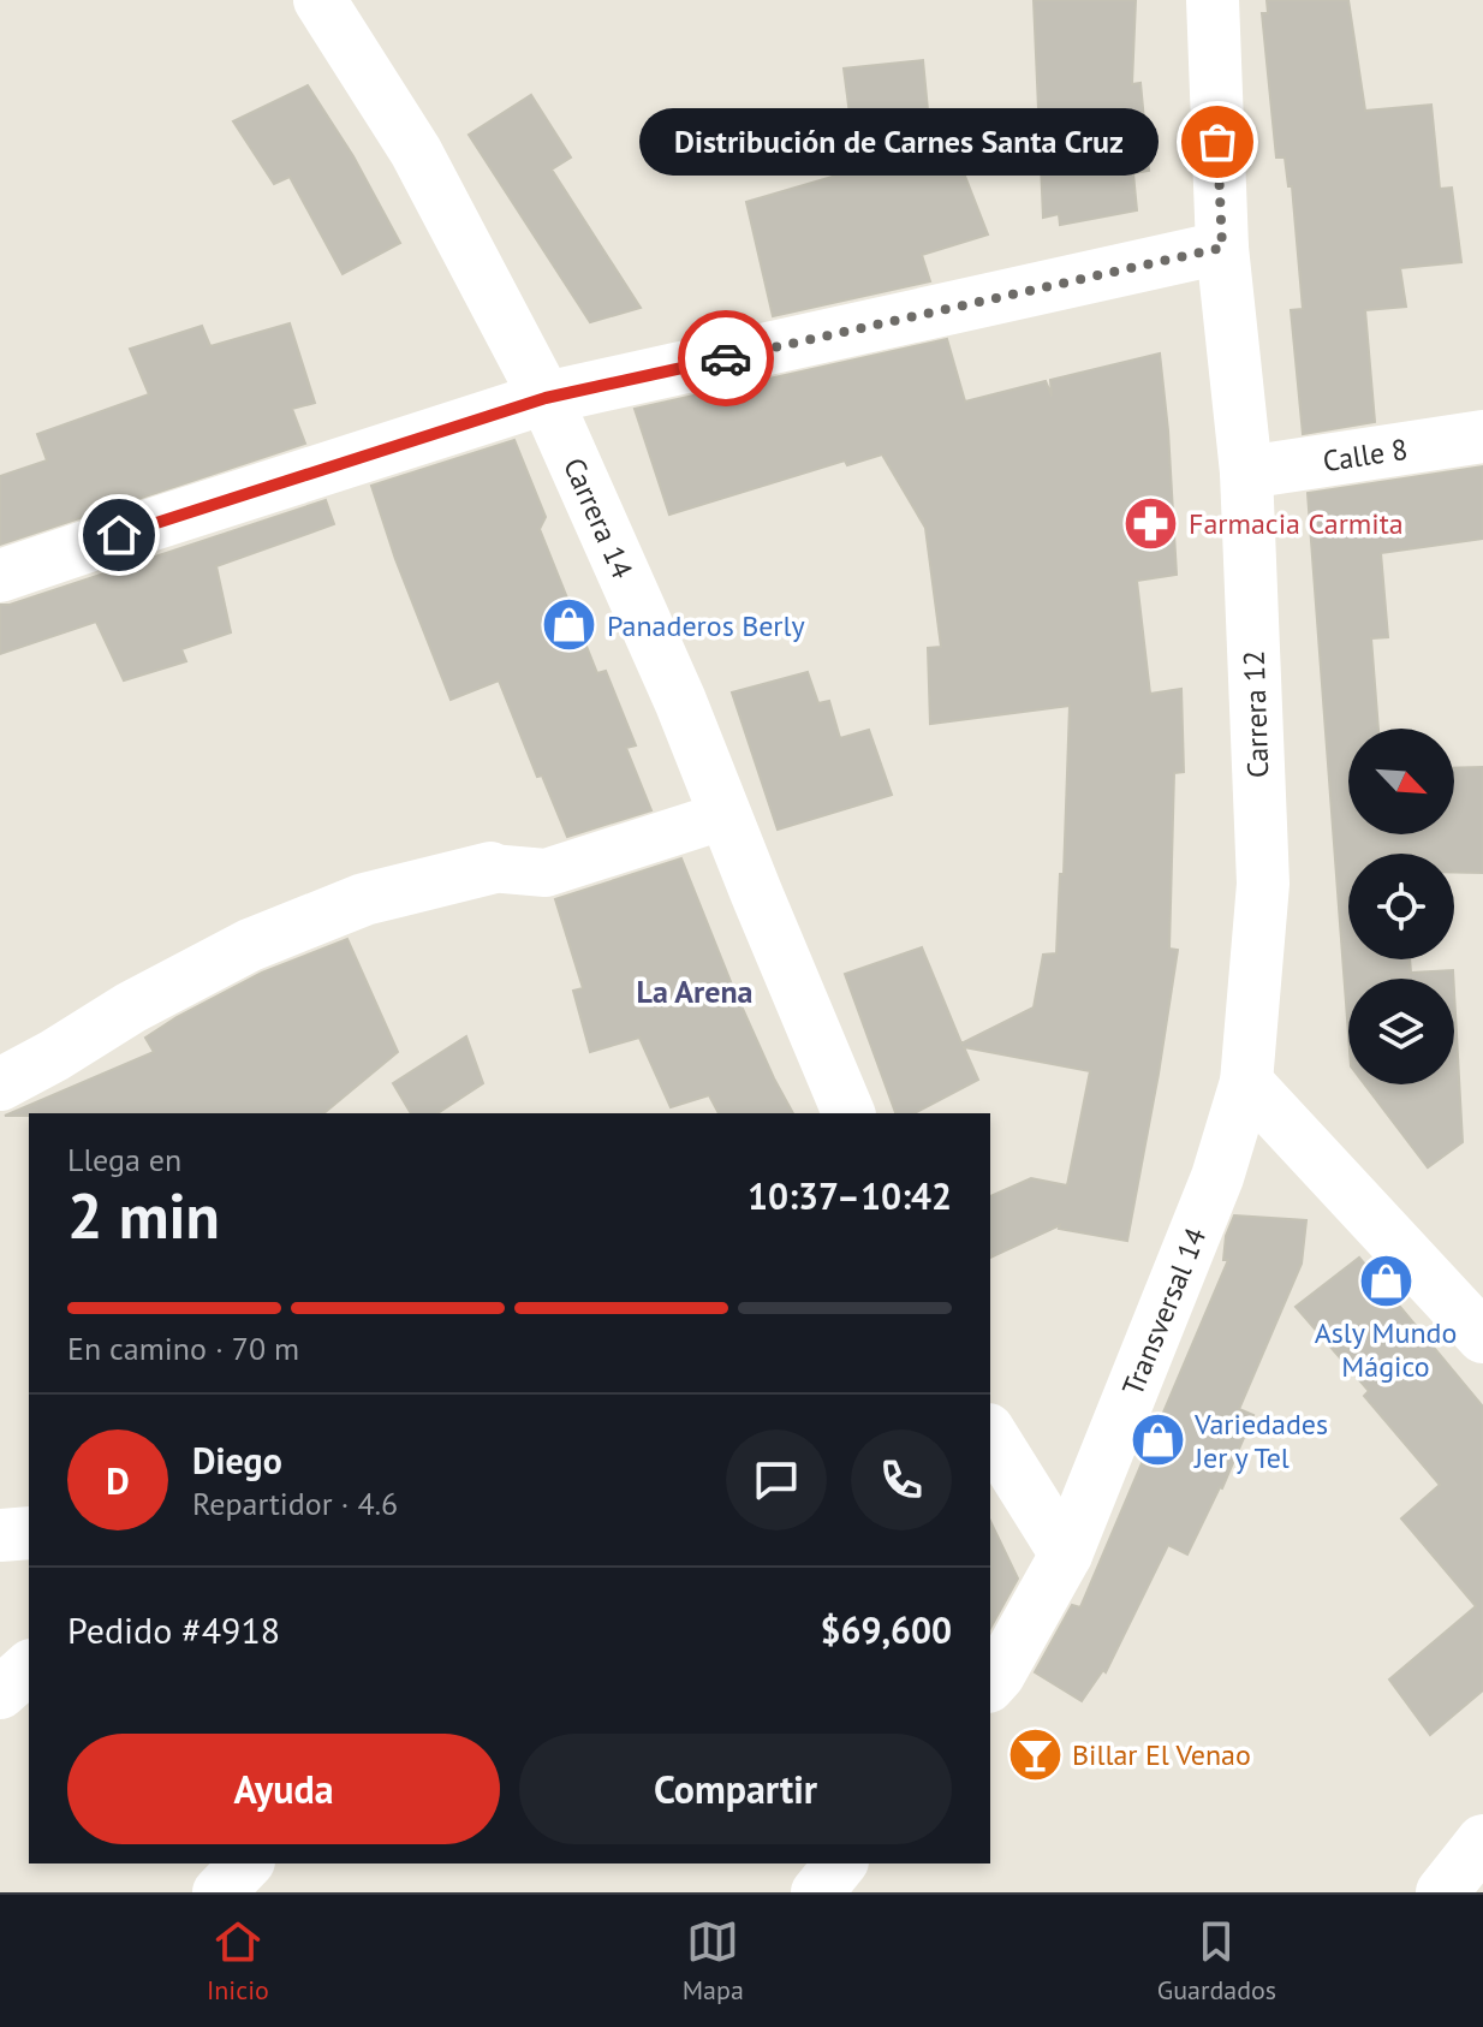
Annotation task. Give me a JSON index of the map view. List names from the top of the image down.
{
  "streets": {
    "street": [
      "Calle 8",
      "Carrera 14",
      "Carrera 12",
      "Transversal 14"
    ]
  },
  "crossings": [
    ["Calle 8", "Carrera 12"],
    ["Carrera 12", "Transversal 14"]
  ],
  "districts": ["La Arena"],
  "places": {
    "other": ["Distribución de Carnes Santa Cruz"],
    "pharmacy": ["Farmacia Carmita"],
    "shop": ["Panaderos Berly", "Asly Mundo Mágico", "Variedades Jer y Tel"],
    "bar": ["Billar El Venao"]
  },
  "north": "bottom right",
  "page": {
    "bubble": "Distribución de Carnes Santa Cruz",
    "heading": ["2 min", "Llega en", "10:37–10:42"],
    "panel": [
      "Diego",
      "Repartidor · 4.6",
      "Pedido #4918",
      "$69,600"
    ],
    "bar": "En camino · 70 m",
    "round": "D",
    "buttons": ["Ayuda", "Compartir"],
    "tabs": ["Inicio", "Mapa", "Guardados"]
  }
}
